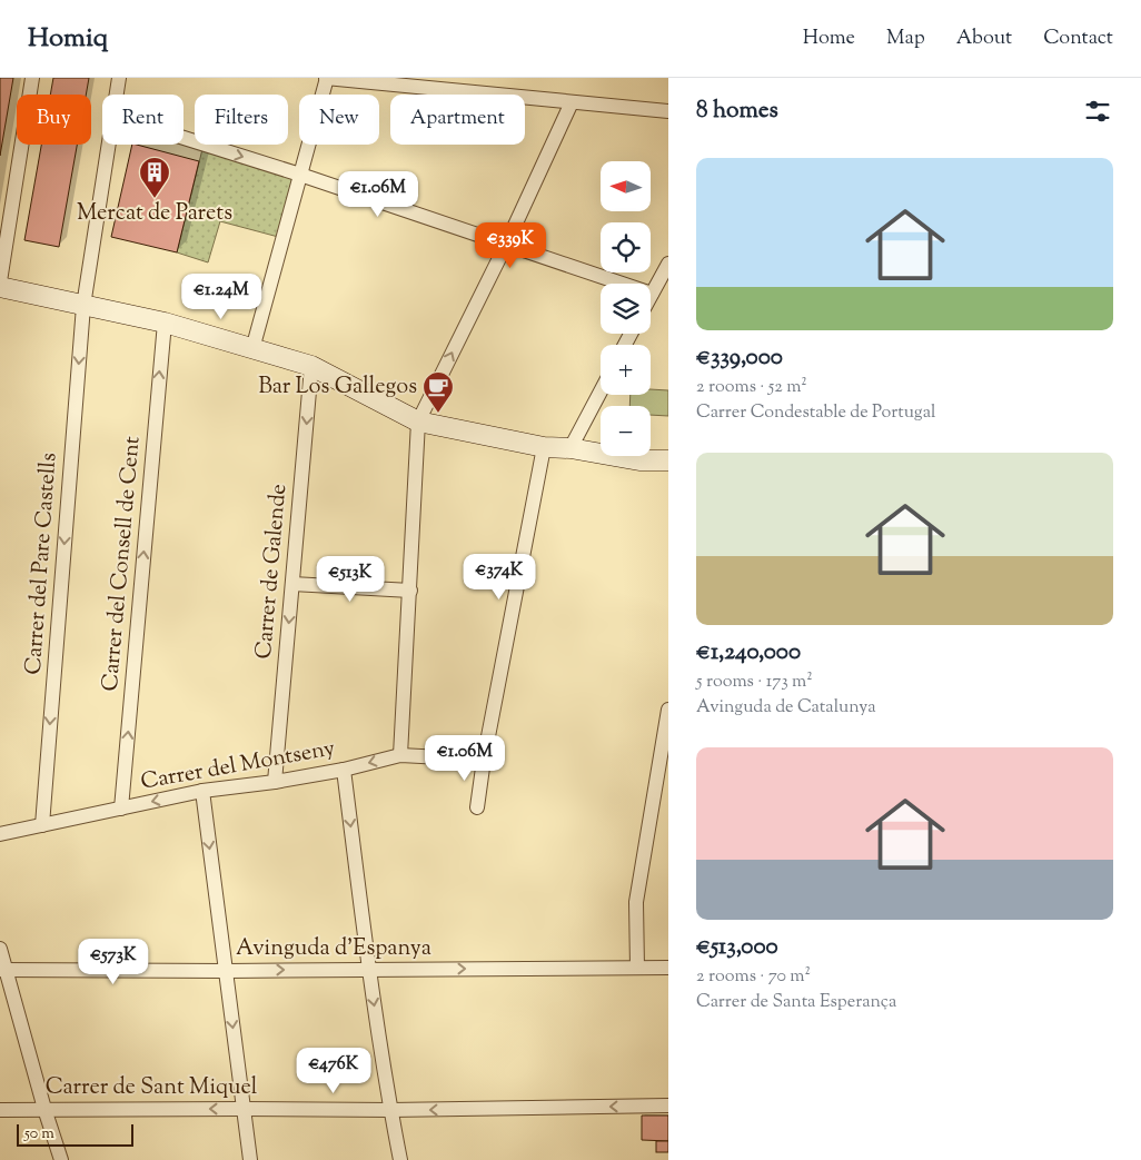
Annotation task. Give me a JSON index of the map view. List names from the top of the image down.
{
  "streets": {
    "street": [
      "Carrer del Pare Castells",
      "Carrer del Consell de Cent",
      "Carrer de Galende",
      "Carrer del Montseny",
      "Avinguda d'Espanya",
      "Carrer de Sant Miquel"
    ]
  },
  "crossings": [
    ["Carrer del Pare Castells", "Carrer del Montseny"],
    ["Carrer del Consell de Cent", "Carrer del Montseny"],
    ["Carrer de Galende", "Carrer del Montseny"]
  ],
  "one_way": [
    "Carrer del Pare Castells",
    "Carrer del Consell de Cent",
    "Avinguda d'Espanya",
    "Carrer de Sant Miquel"
  ],
  "places": {
    "building": ["Mercat de Parets"],
    "cafe": ["Bar Los Gallegos"]
  },
  "scale_bar": "50 m",
  "north": "left",
  "page": {
    "header": "Homiq",
    "nav": [
      "Home",
      "Map",
      "About",
      "Contact"
    ],
    "heading": "8 homes",
    "chip": [
      "Buy",
      "Rent",
      "Filters",
      "New",
      "Apartment"
    ],
    "list": [
      {
        "name": "€339,000",
        "note": "2 rooms · 52 m² · Carrer Condestable de Portugal"
      },
      {
        "name": "€1,240,000",
        "note": "5 rooms · 173 m² · Avinguda de Catalunya"
      },
      {
        "name": "€513,000",
        "note": "2 rooms · 70 m² · Carrer de Santa Esperança"
      }
    ],
    "map_buttons": ["+", "−"],
    "price": [
      "€1.06M",
      "€339K",
      "€1.24M",
      "€374K",
      "€513K",
      "€1.06M",
      "€573K",
      "€476K"
    ],
    "scale": "50 m"
  }
}
